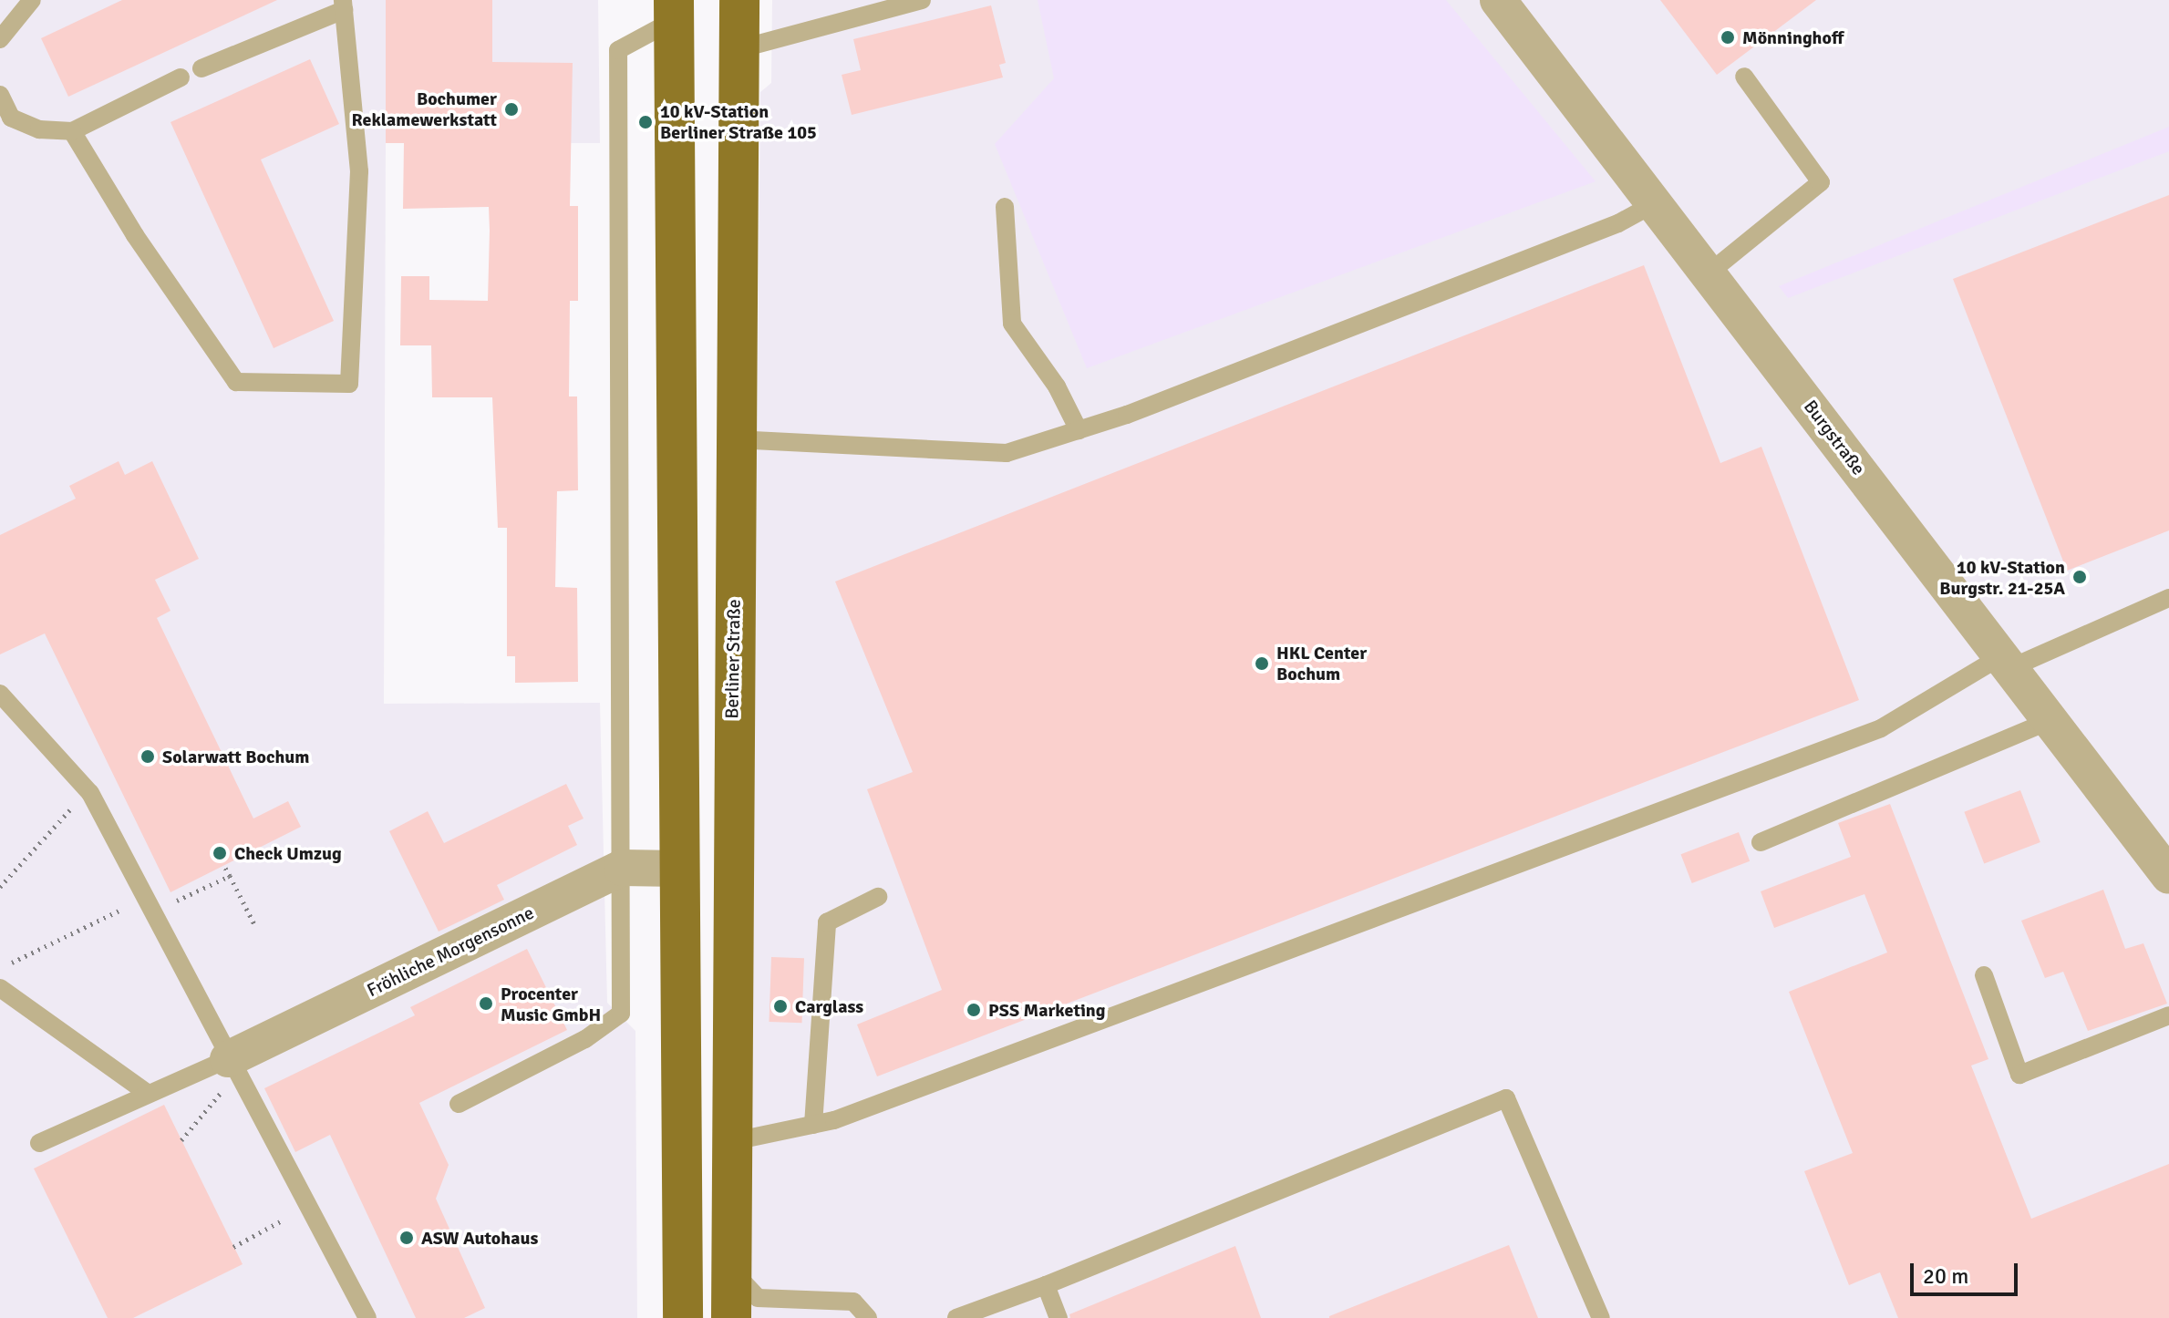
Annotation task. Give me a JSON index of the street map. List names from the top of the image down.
{
  "streets": {
    "main road": ["Berliner Straße"],
    "street": ["Burgstraße", "Fröhliche Morgensonne"]
  },
  "places": [
    "Mönninghoff",
    "Bochumer Reklamewerkstatt",
    "10 kV-Station Berliner Straße 105",
    "10 kV-Station Burgstr. 21-25A",
    "HKL Center Bochum",
    "Solarwatt Bochum",
    "Check Umzug",
    "Procenter Music GmbH",
    "Carglass",
    "PSS Marketing",
    "ASW Autohaus"
  ],
  "scale_bar": "20 m"
}
